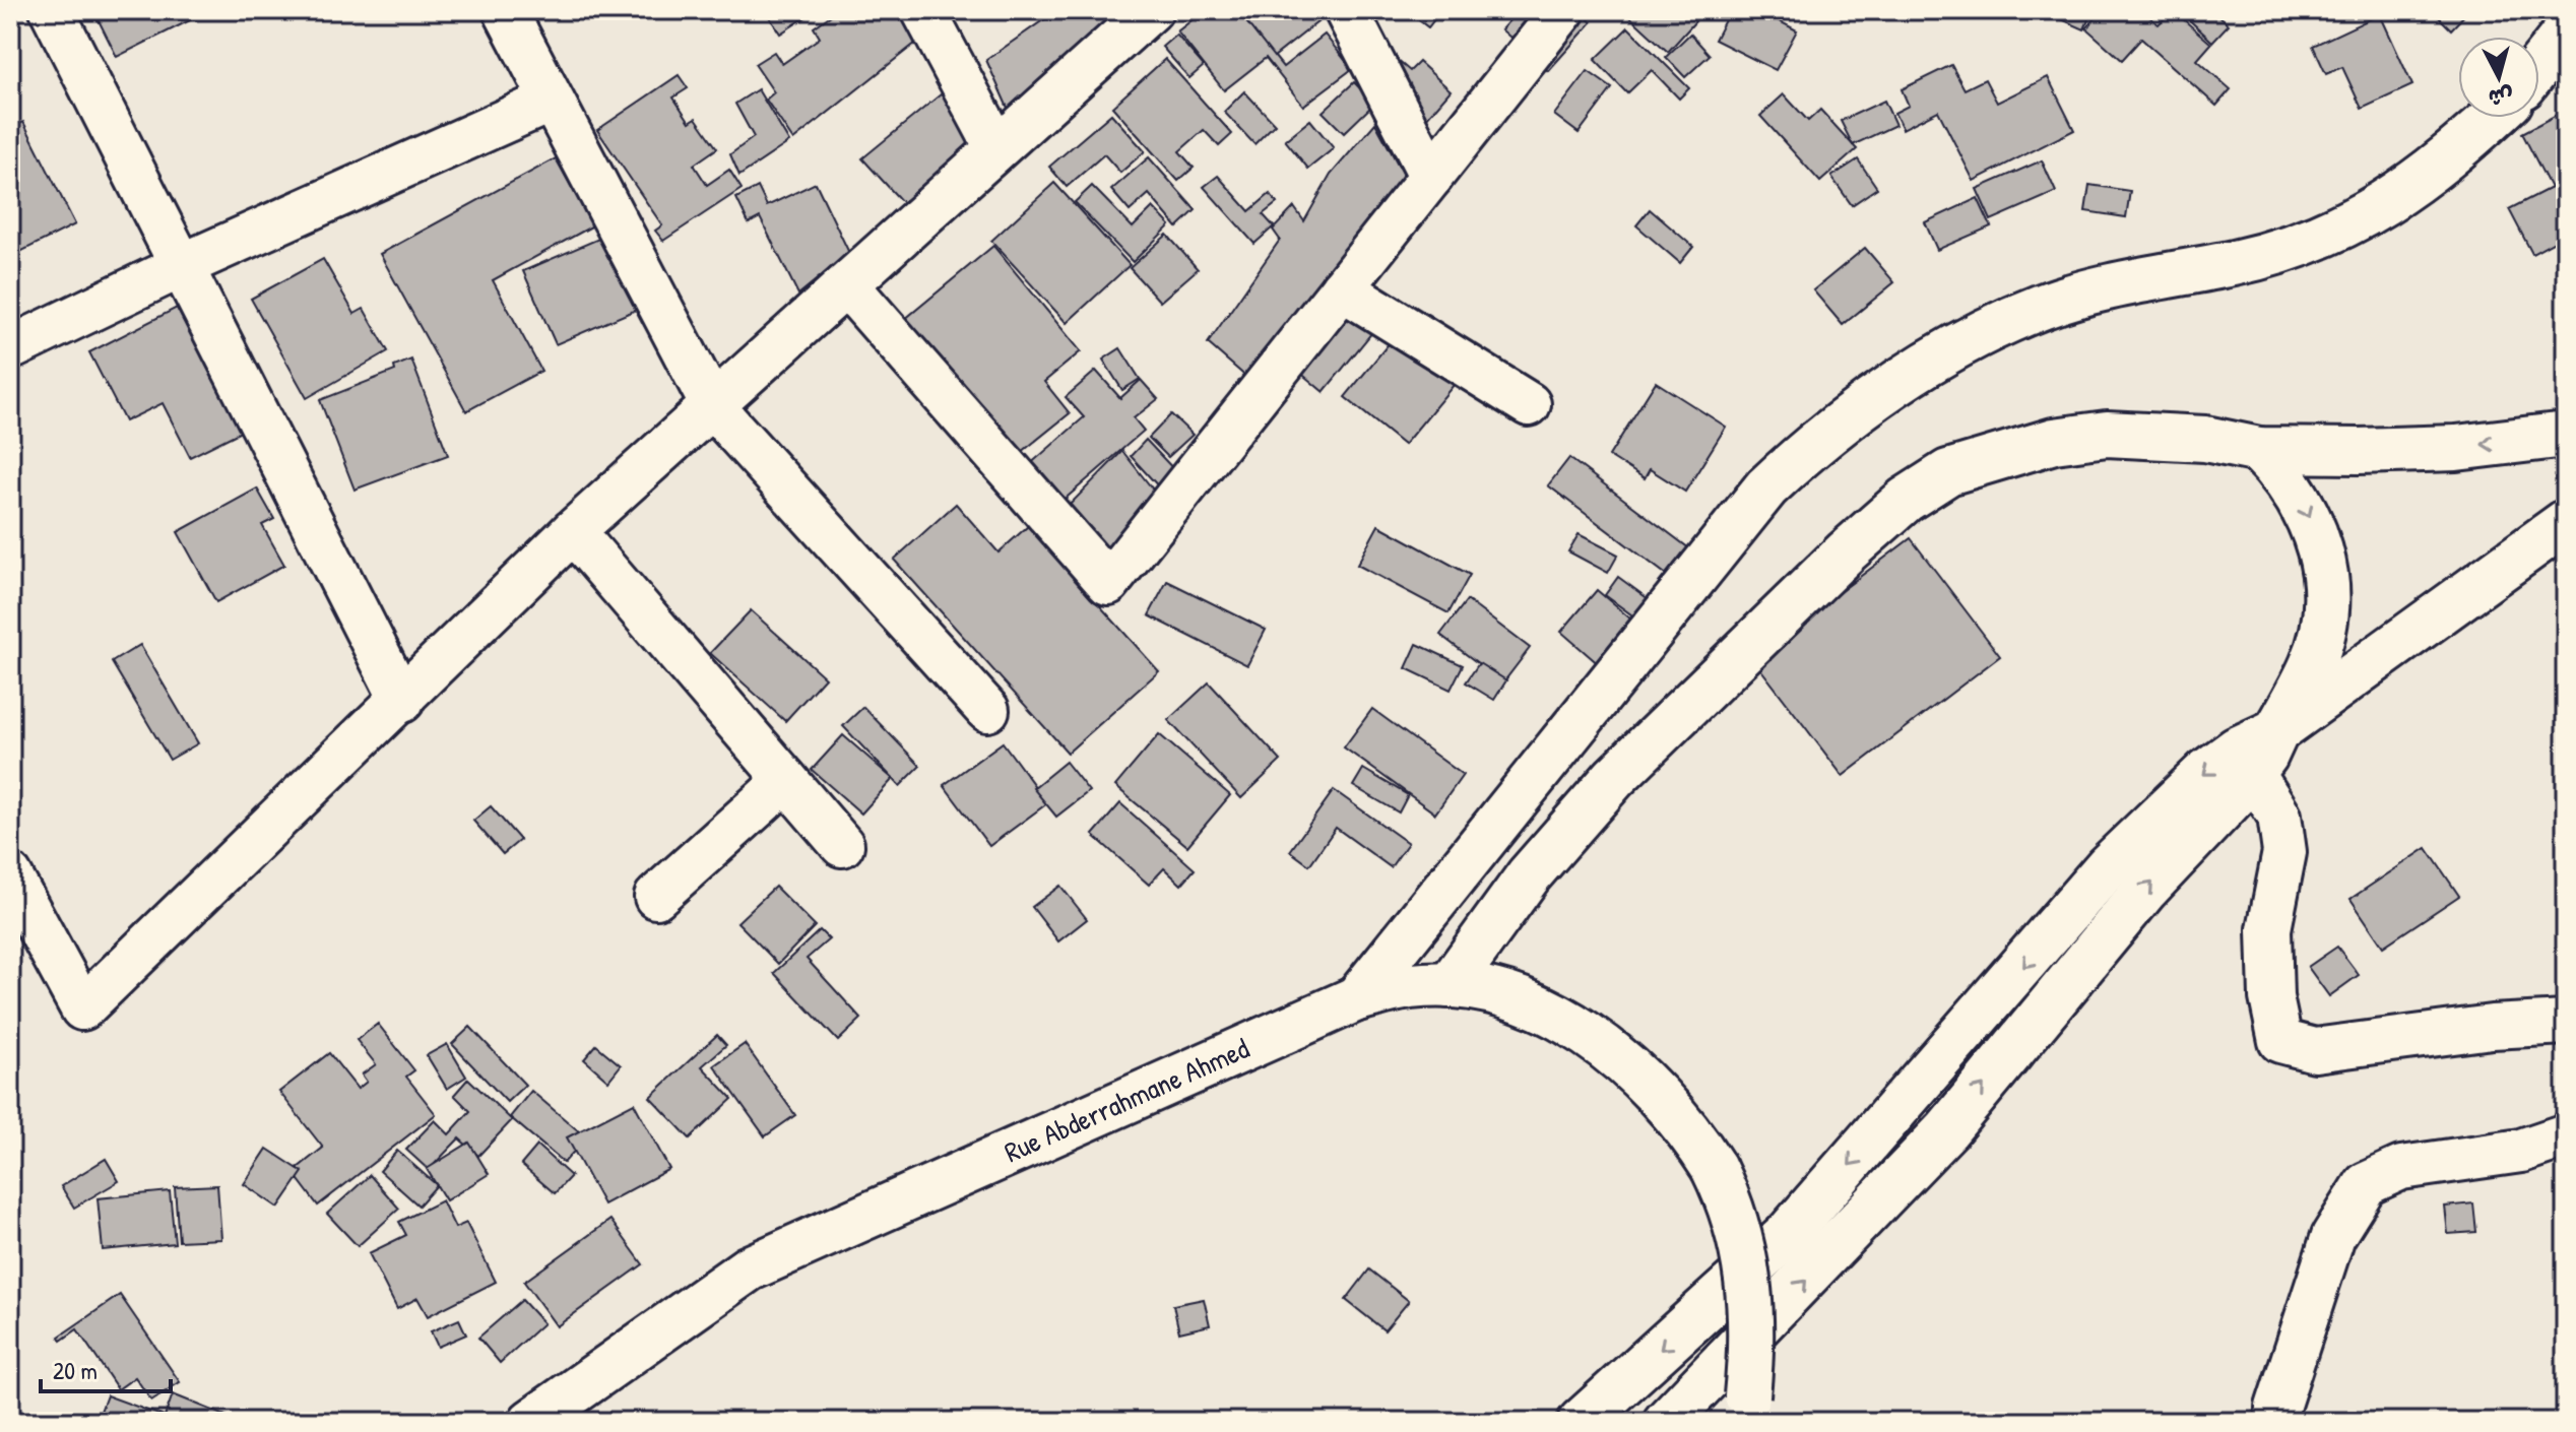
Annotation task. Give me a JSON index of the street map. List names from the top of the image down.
{
  "streets": {
    "main road": ["Rue Abderrahmane Ahmed"]
  },
  "scale_bar": "20 m",
  "north": "bottom"
}
